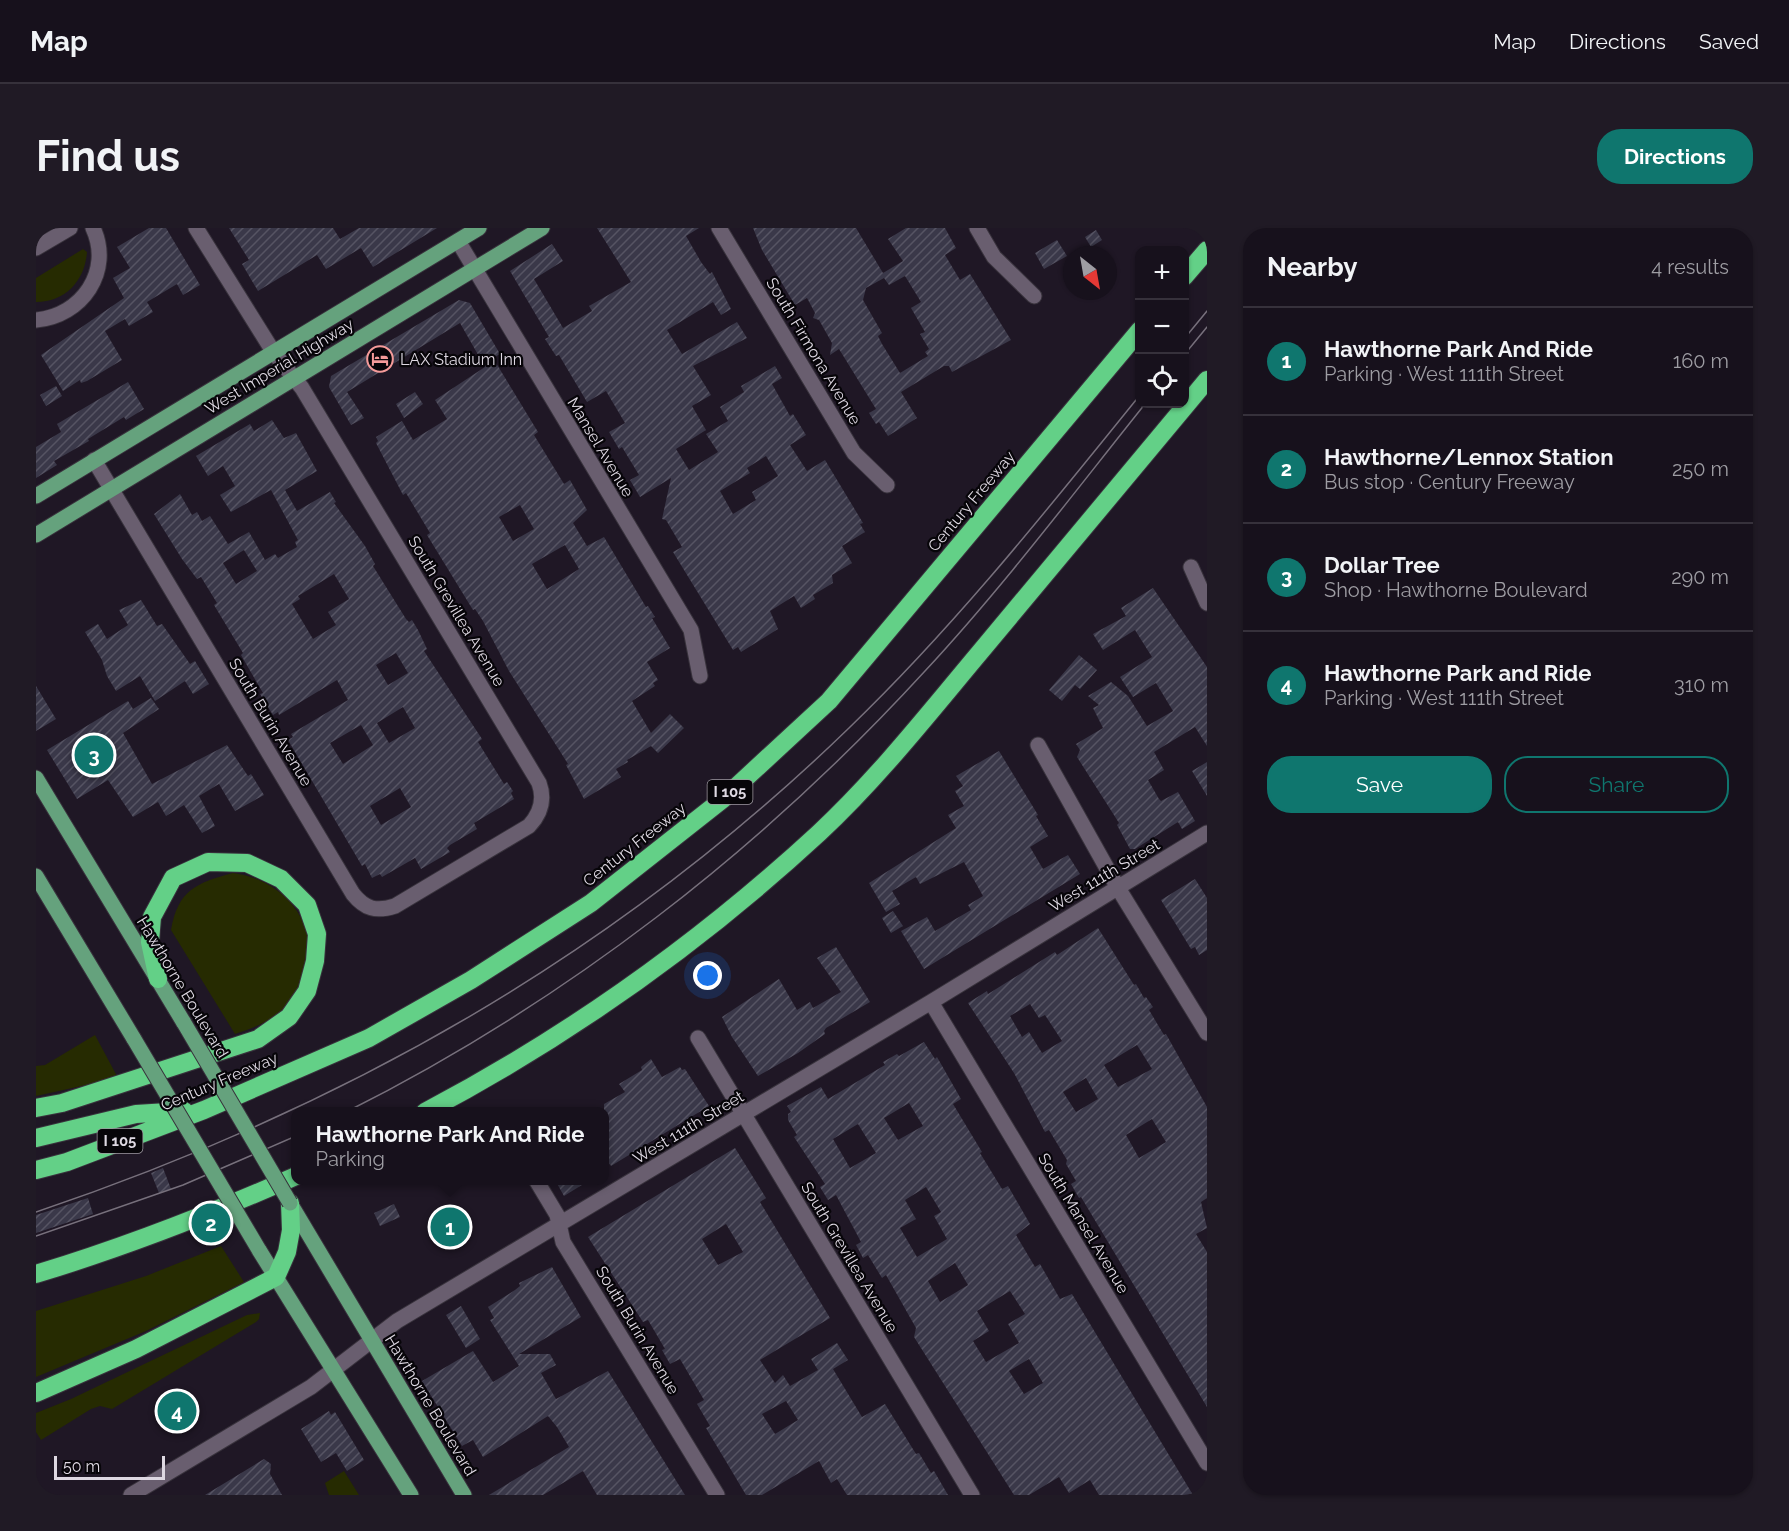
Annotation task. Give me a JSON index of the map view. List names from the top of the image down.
{
  "streets": {
    "highway": ["Century Freeway", "I 105"],
    "main road": ["West Imperial Highway", "Hawthorne Boulevard"],
    "street": [
      "South Firmona Avenue",
      "Mansel Avenue",
      "South Grevillea Avenue",
      "South Burin Avenue",
      "West 111th Street",
      "South Mansel Avenue"
    ]
  },
  "crossings": [
    ["West Imperial Highway", "Mansel Avenue"],
    ["West Imperial Highway", "South Grevillea Avenue"],
    ["West Imperial Highway", "South Burin Avenue"],
    ["South Grevillea Avenue", "South Burin Avenue"],
    ["South Grevillea Avenue", "West 111th Street"],
    ["South Burin Avenue", "West 111th Street"],
    ["West 111th Street", "Hawthorne Boulevard"],
    ["West 111th Street", "South Mansel Avenue"]
  ],
  "places": {
    "hotel": ["LAX Stadium Inn"]
  },
  "scale_bar": "50 m",
  "north": "bottom right",
  "page": {
    "header": "Map",
    "nav": ["Map", "Directions", "Saved"],
    "buttons": [
      "Directions",
      ["Save", "Share"]
    ],
    "title": "Find us",
    "heading": ["Nearby", "4 results"],
    "map_buttons": ["+", "−"],
    "list": [
      {
        "mark": "1",
        "name": "Hawthorne Park And Ride",
        "note": "Parking · West 111th Street",
        "value": "160 m"
      },
      {
        "mark": "2",
        "name": "Hawthorne/Lennox Station",
        "note": "Bus stop · Century Freeway",
        "value": "250 m"
      },
      {
        "mark": "3",
        "name": "Dollar Tree",
        "note": "Shop · Hawthorne Boulevard",
        "value": "290 m"
      },
      {
        "mark": "4",
        "name": "Hawthorne Park and Ride",
        "note": "Parking · West 111th Street",
        "value": "310 m"
      }
    ],
    "pins": [
      "3",
      "2",
      "1",
      "4"
    ],
    "popup": ["Hawthorne Park And Ride", "Parking"],
    "scale": "50 m"
  }
}
